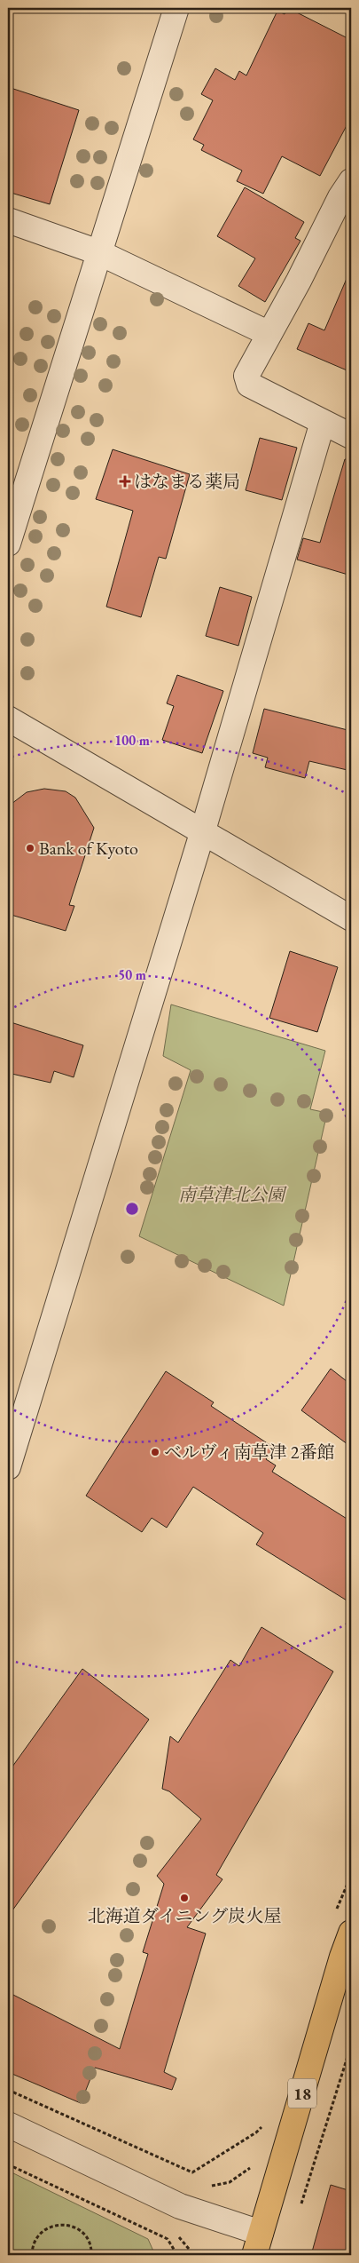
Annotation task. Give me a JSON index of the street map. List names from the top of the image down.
{
  "streets": {
    "main road": ["18"]
  },
  "parks": ["南草津北公園"],
  "places": {
    "health": ["はなまる薬局"],
    "other": ["Bank of Kyoto", "ベルヴィ南草津 2番館", "北海道ダイニング炭火屋"]
  },
  "rings": ["100 m", "50 m"]
}
